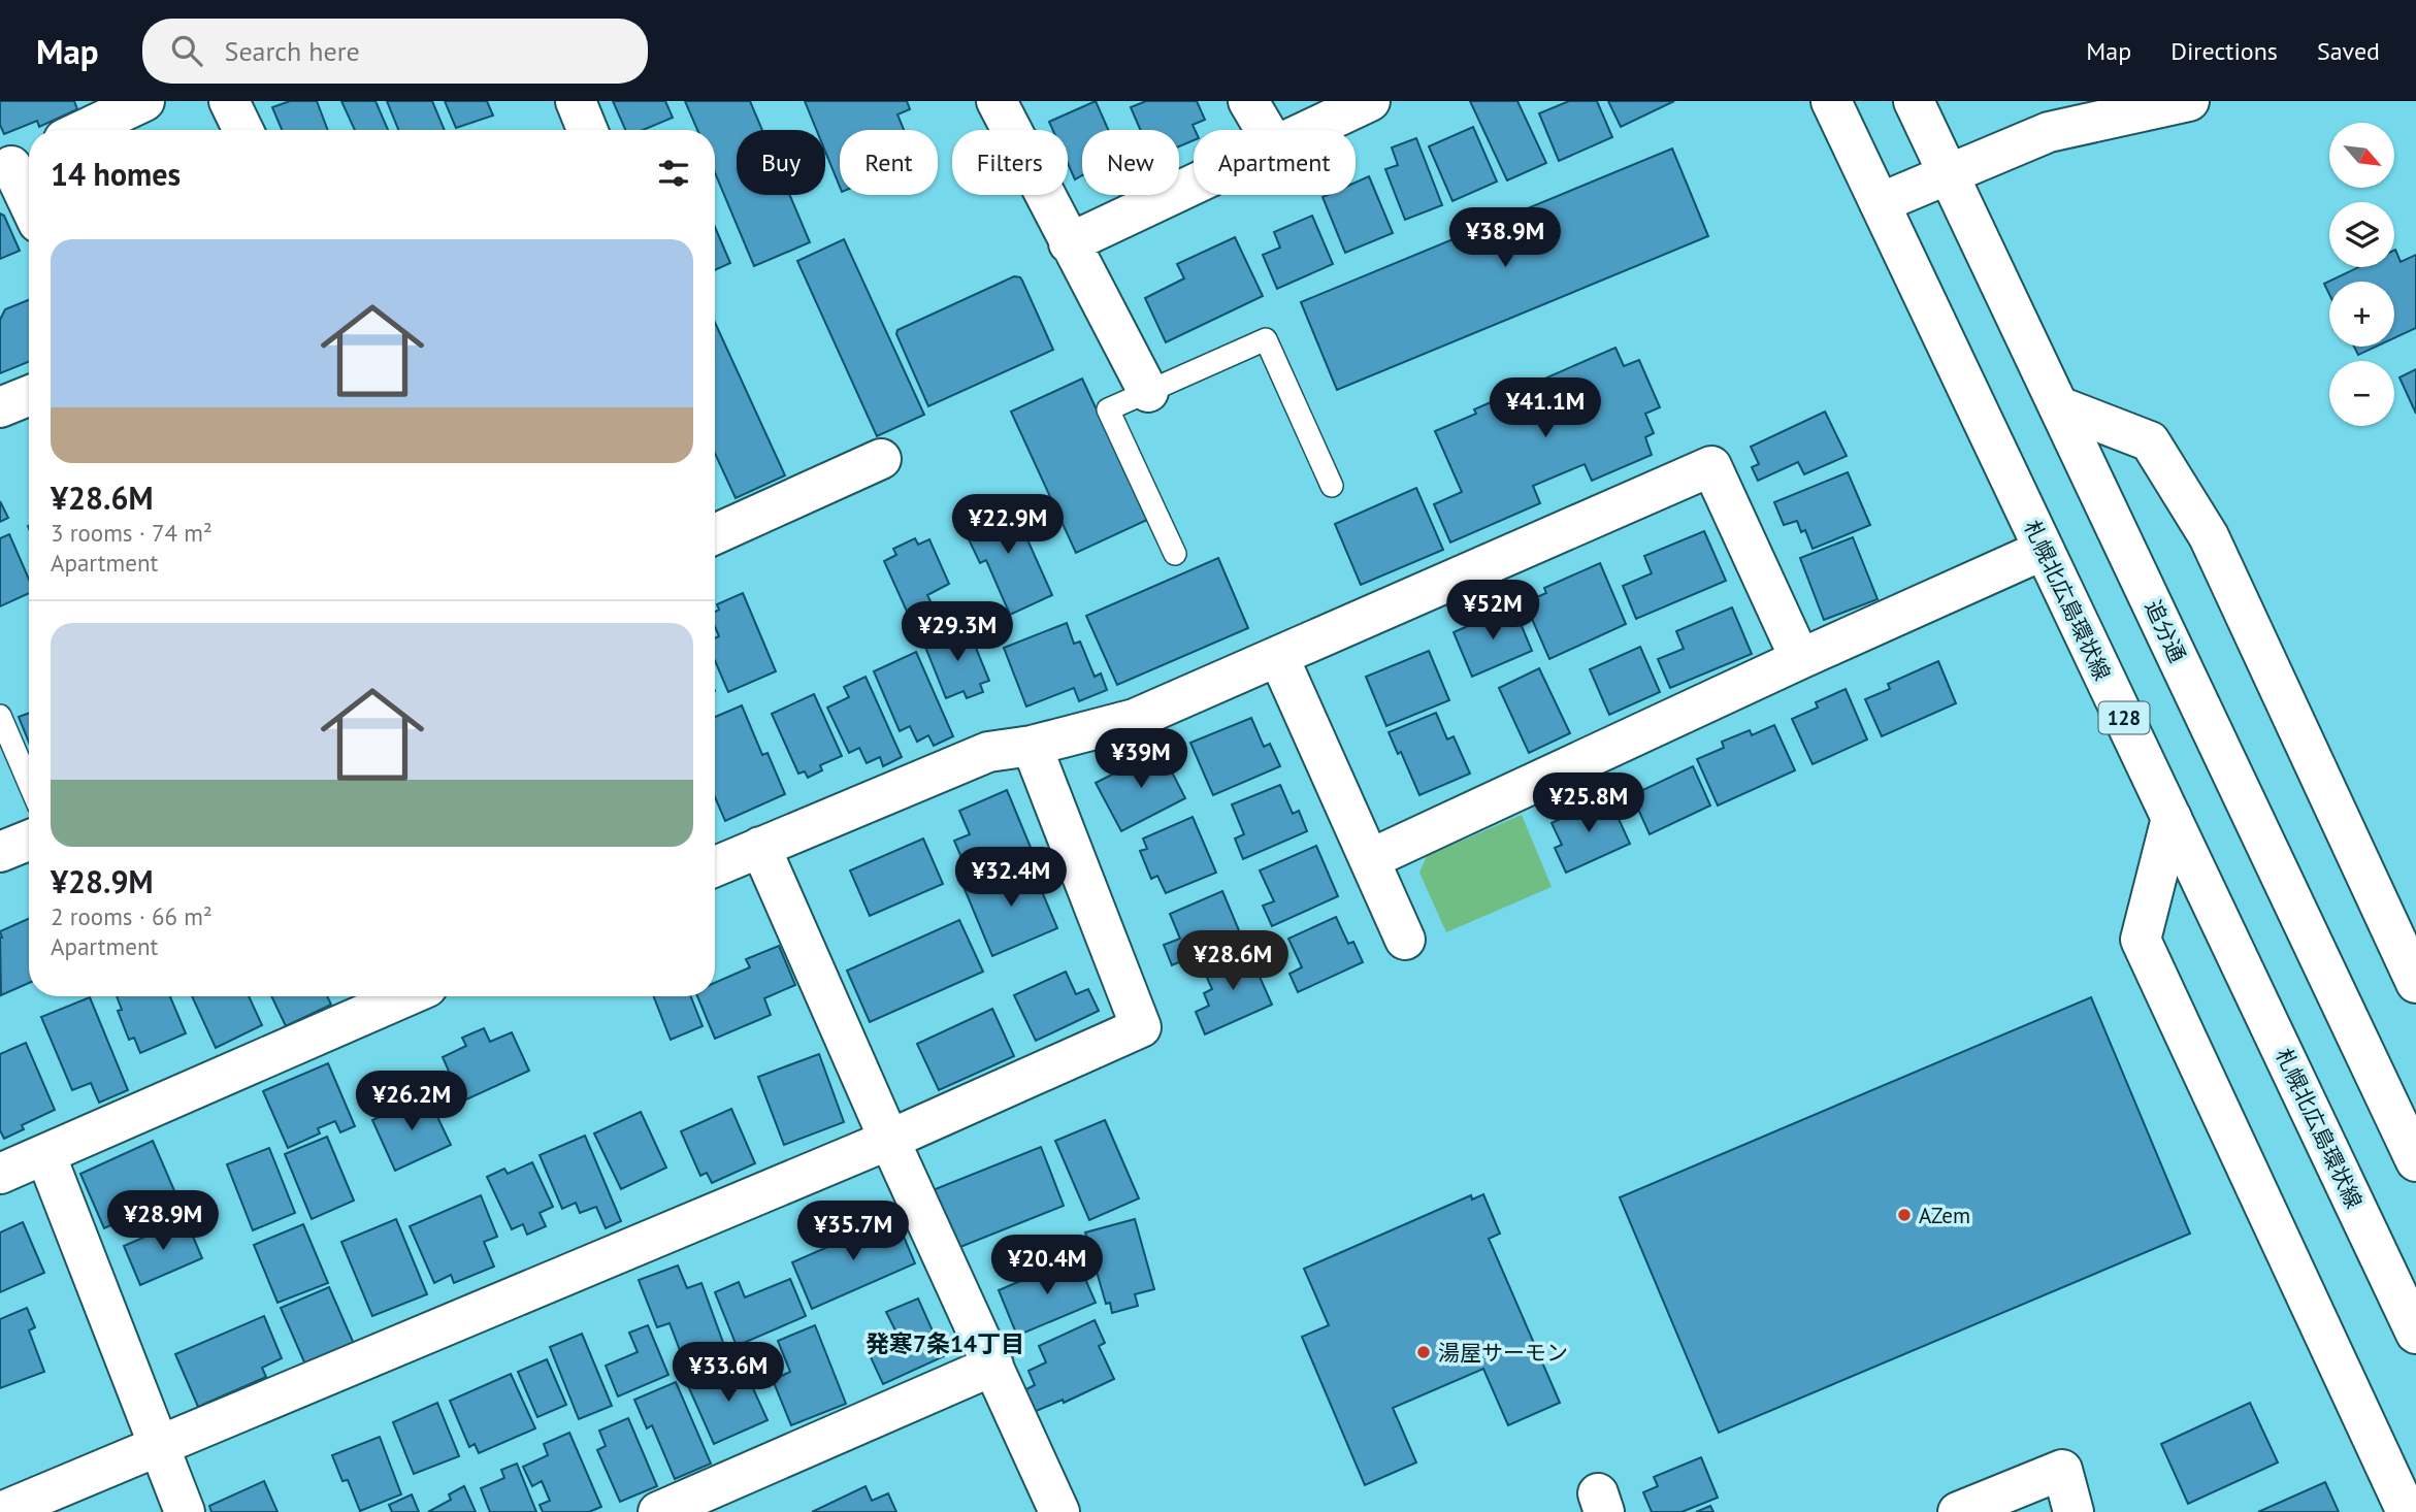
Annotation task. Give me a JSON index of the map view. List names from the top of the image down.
{
  "streets": {
    "street": ["札幌北広島環状線", "追分通", "128"]
  },
  "districts": ["発寒7条14丁目"],
  "places": ["AZem", "湯屋サーモン"],
  "north": "bottom right",
  "page": {
    "header": "Map",
    "search": "Search here",
    "nav": ["Map", "Directions", "Saved"],
    "map_buttons": ["+", "−"],
    "chip": [
      "Buy",
      "Rent",
      "Filters",
      "New",
      "Apartment"
    ],
    "heading": "14 homes",
    "price": [
      "¥38.9M",
      "¥41.1M",
      "¥22.9M",
      "¥52M",
      "¥29.3M",
      "¥39M",
      "¥25.8M",
      "¥32.4M",
      "¥28.6M",
      "¥26.2M",
      "¥28.9M",
      "¥35.7M",
      "¥20.4M",
      "¥33.6M"
    ],
    "list": [
      {
        "name": "¥28.6M",
        "note": "3 rooms · 74 m² · Apartment"
      },
      {
        "name": "¥28.9M",
        "note": "2 rooms · 66 m² · Apartment"
      }
    ]
  }
}
